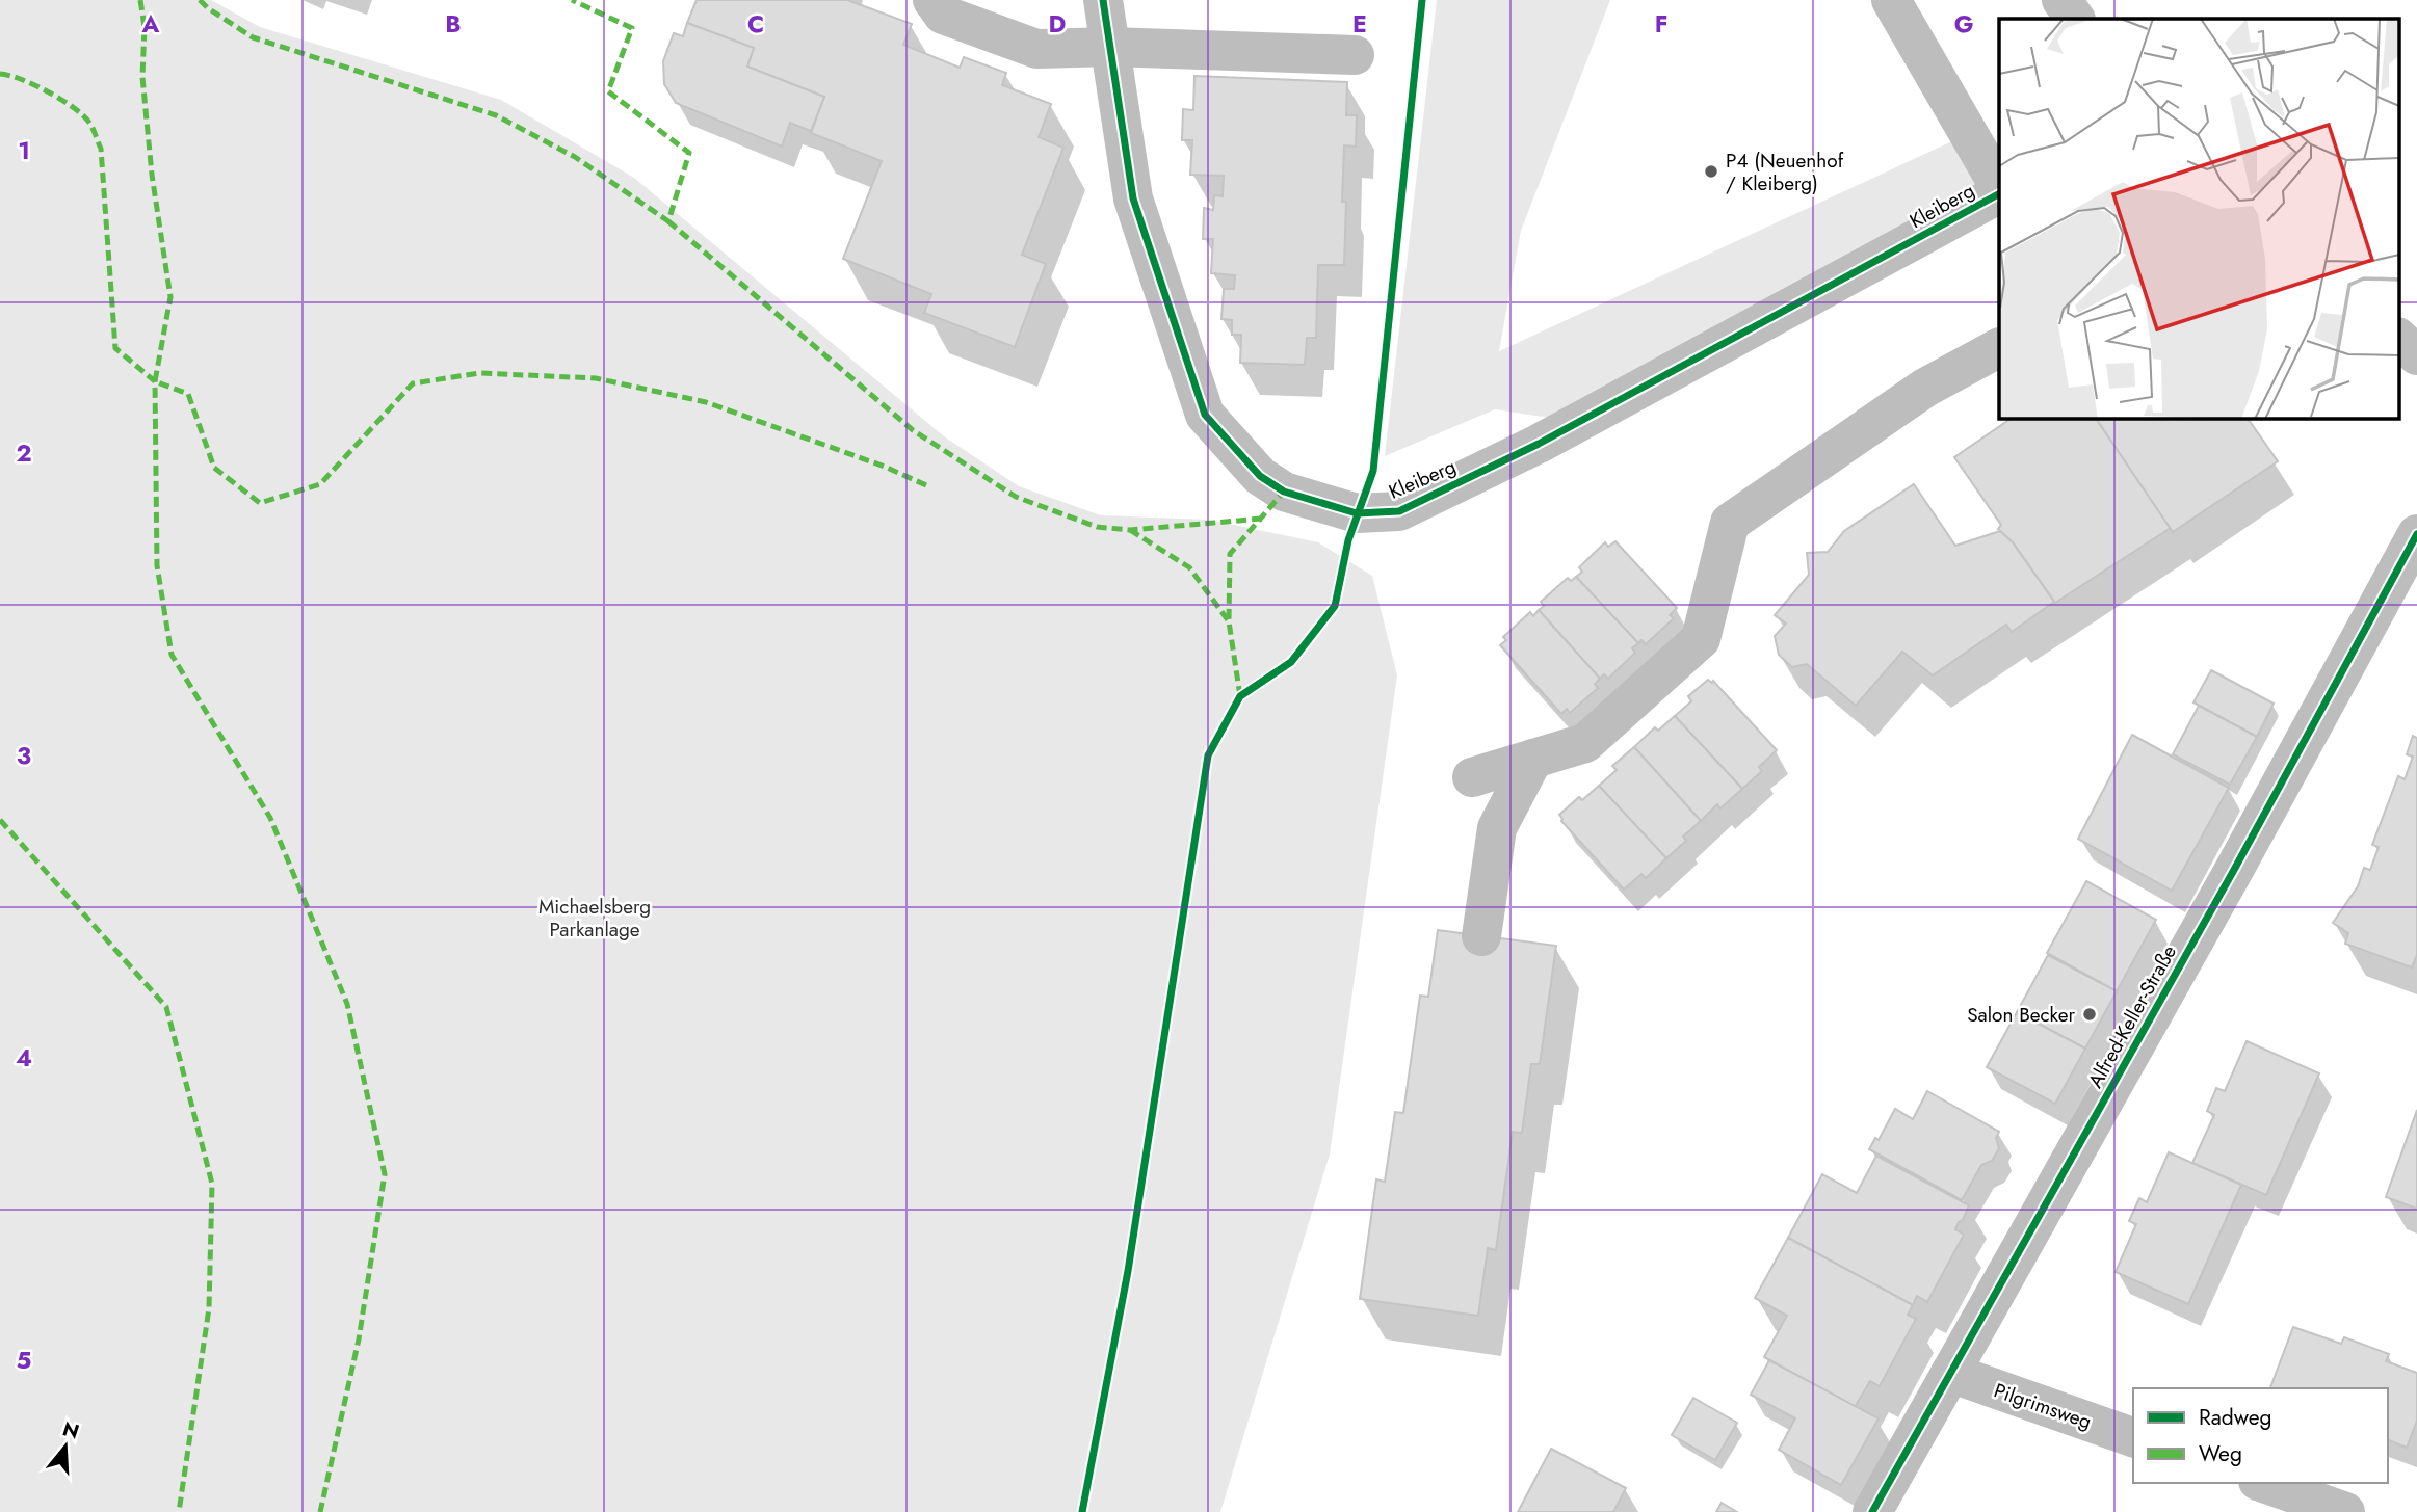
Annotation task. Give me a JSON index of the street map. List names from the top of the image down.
{
  "streets": {
    "street": ["Kleiberg", "Alfred-Keller-Straße", "Pilgrimsweg"]
  },
  "crossings": [
    ["Alfred-Keller-Straße", "Pilgrimsweg"]
  ],
  "parks": ["Michaelsberg Parkanlage"],
  "places": ["P4 (Neuenhof / Kleiberg)", "Salon Becker"],
  "legend": ["Radweg", "Weg"],
  "north": "top",
  "grid": {
    "columns": [
      "A",
      "B",
      "C",
      "D",
      "E",
      "F",
      "G"
    ],
    "rows": [
      "1",
      "2",
      "3",
      "4",
      "5"
    ]
  }
}
